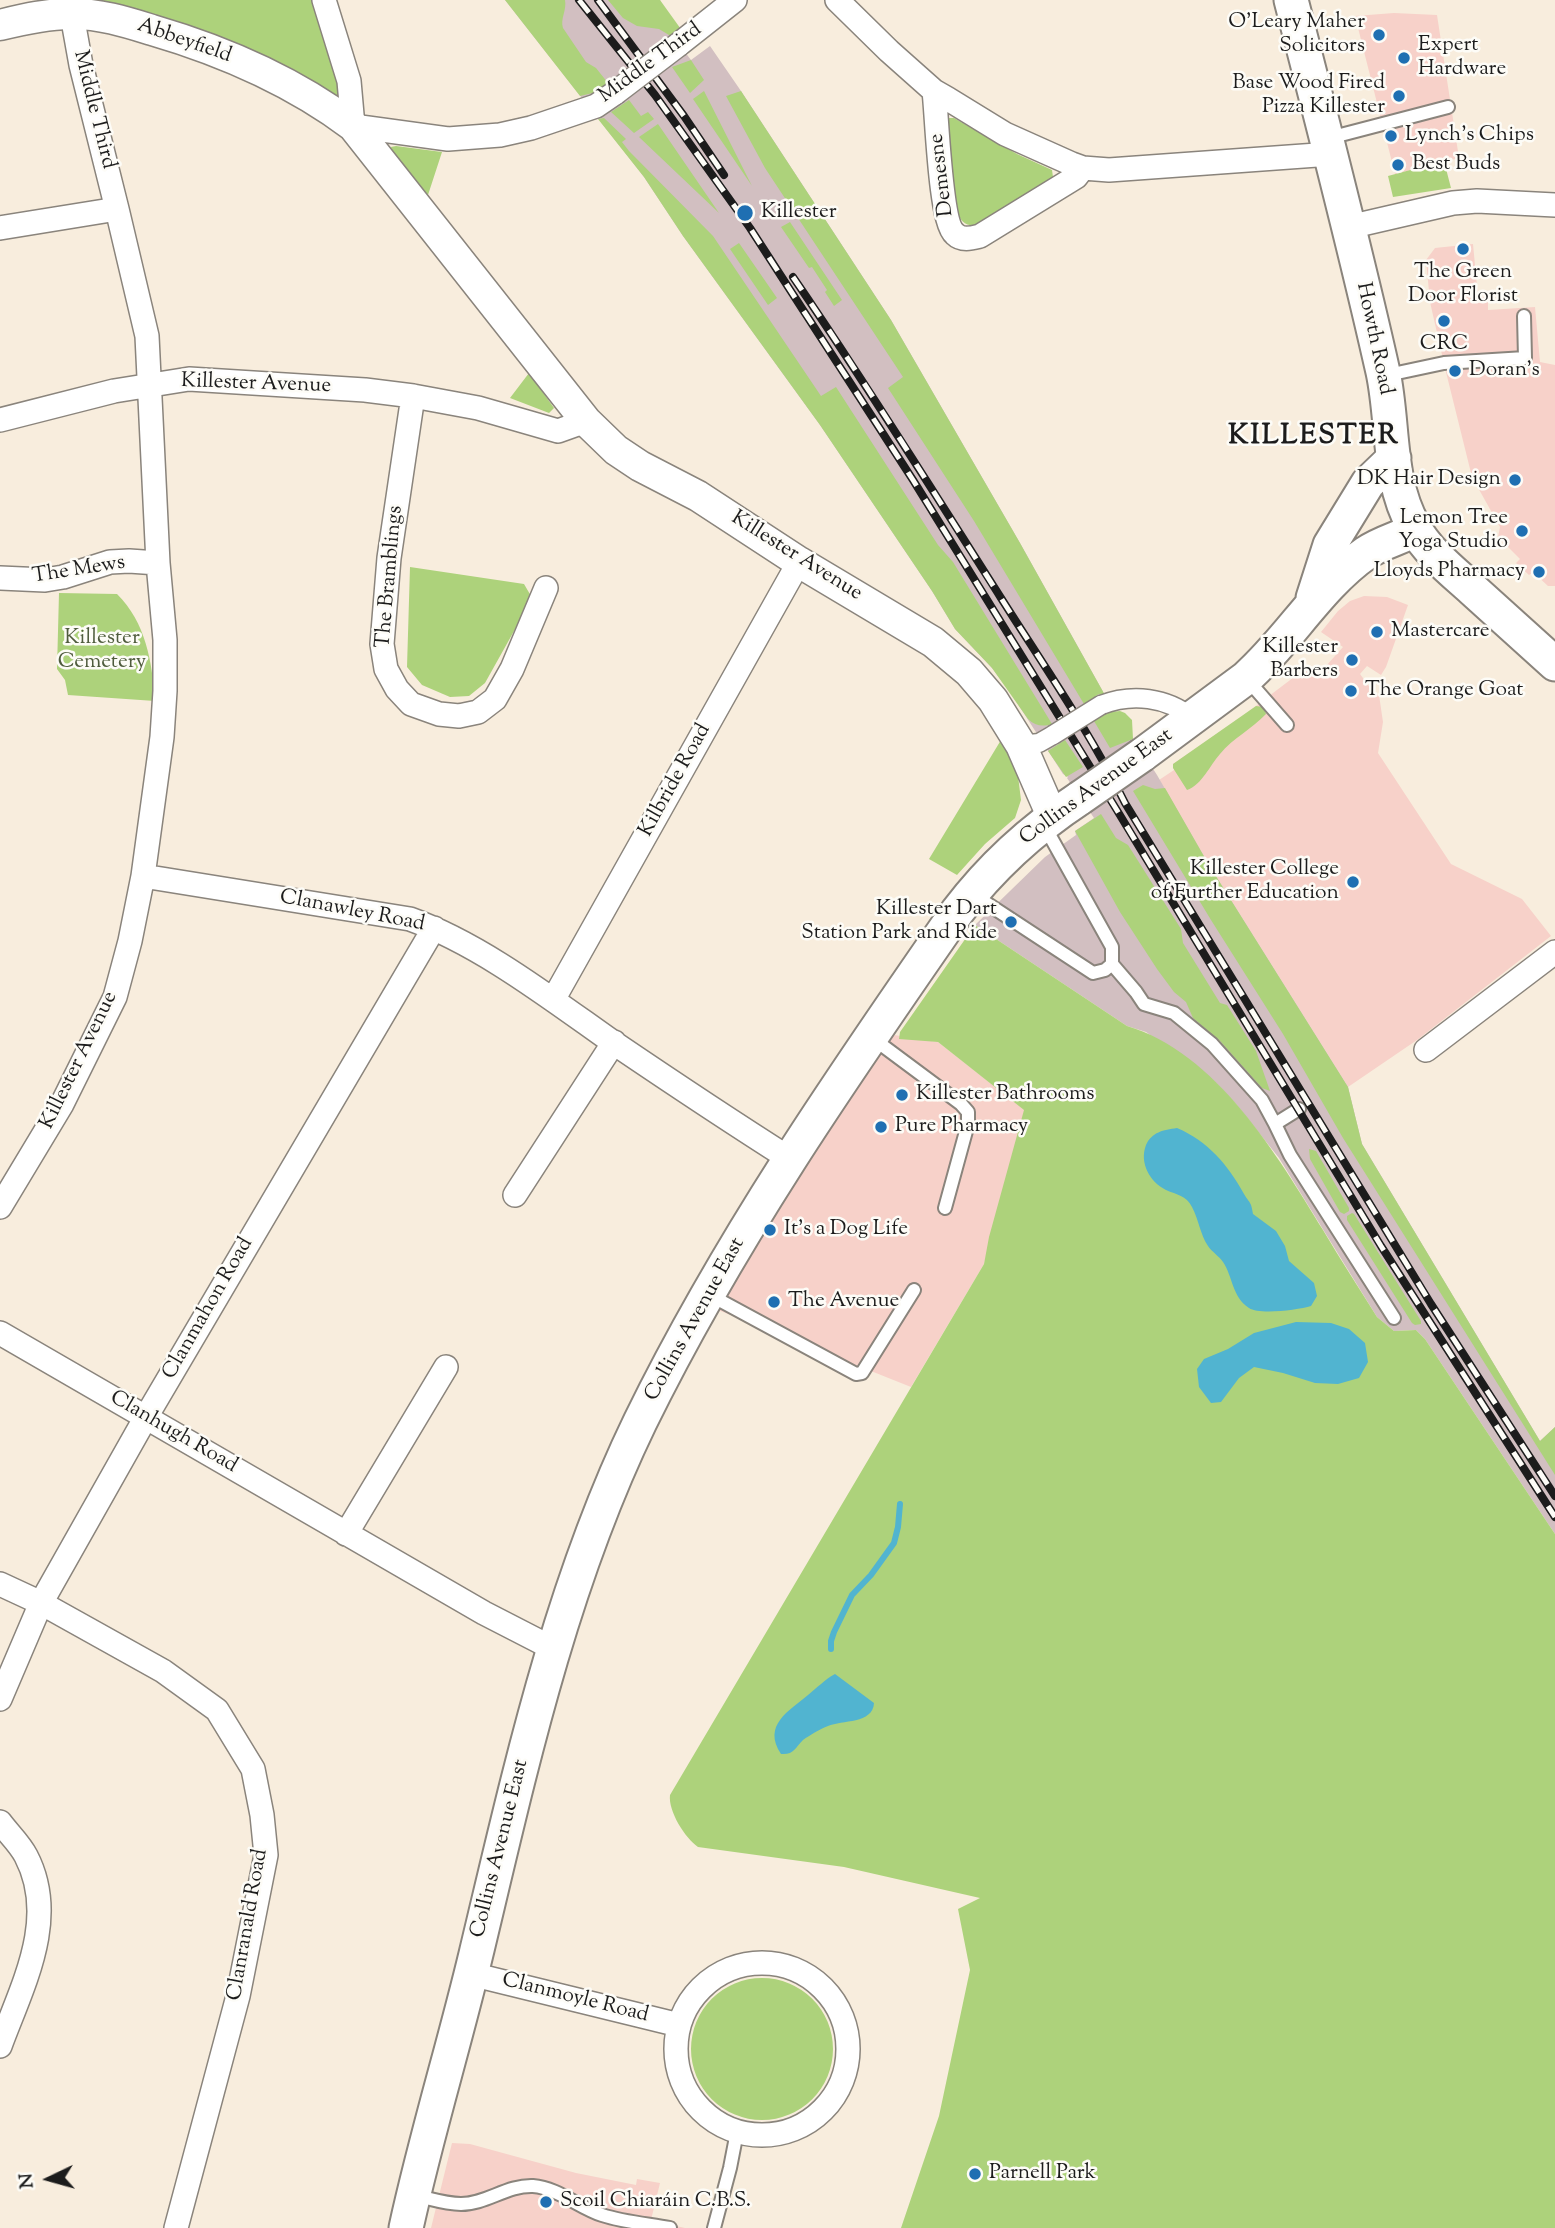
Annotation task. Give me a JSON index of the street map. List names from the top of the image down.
{
  "streets": {
    "main road": ["Howth Road", "Collins Avenue East"],
    "street": [
      "Abbeyfield",
      "Middle Third",
      "Demesne",
      "Killester Avenue",
      "The Mews",
      "The Bramblings",
      "Kilbride Road",
      "Clanawley Road",
      "Clanmahon Road",
      "Clanhugh Road",
      "Clanranald Road",
      "Clanmoyle Road"
    ]
  },
  "crossings": [
    ["Abbeyfield", "Middle Third"],
    ["Middle Third", "Killester Avenue"],
    ["Demesne", "Howth Road"],
    ["Howth Road", "Collins Avenue East"],
    ["Killester Avenue", "The Mews"],
    ["Killester Avenue", "The Bramblings"],
    ["Killester Avenue", "Kilbride Road"],
    ["Killester Avenue", "Collins Avenue East"],
    ["Killester Avenue", "Clanawley Road"],
    ["Kilbride Road", "Clanawley Road"],
    ["Collins Avenue East", "Clanawley Road"],
    ["Collins Avenue East", "Clanhugh Road"],
    ["Collins Avenue East", "Clanmoyle Road"],
    ["Clanawley Road", "Clanmahon Road"],
    ["Clanmahon Road", "Clanhugh Road"],
    ["Clanmahon Road", "Clanranald Road"]
  ],
  "districts": ["KILLESTER"],
  "parks": ["Killester Cemetery"],
  "places": [
    "O'Leary Maher Solicitors",
    "Expert Hardware",
    "Base Wood Fired Pizza Killester",
    "Lynch's Chips",
    "Best Buds",
    "Killester",
    "The Green Door Florist",
    "CRC",
    "Doran's",
    "DK Hair Design",
    "Lemon Tree Yoga Studio",
    "Lloyds Pharmacy",
    "Mastercare",
    "Killester Barbers",
    "The Orange Goat",
    "Killester College of Further Education",
    "Killester Dart Station Park and Ride",
    "Killester Bathrooms",
    "Pure Pharmacy",
    "It’s a Dog Life",
    "The Avenue",
    "Parnell Park",
    "Scoil Chiaráin C.B.S."
  ],
  "north": "left"
}
